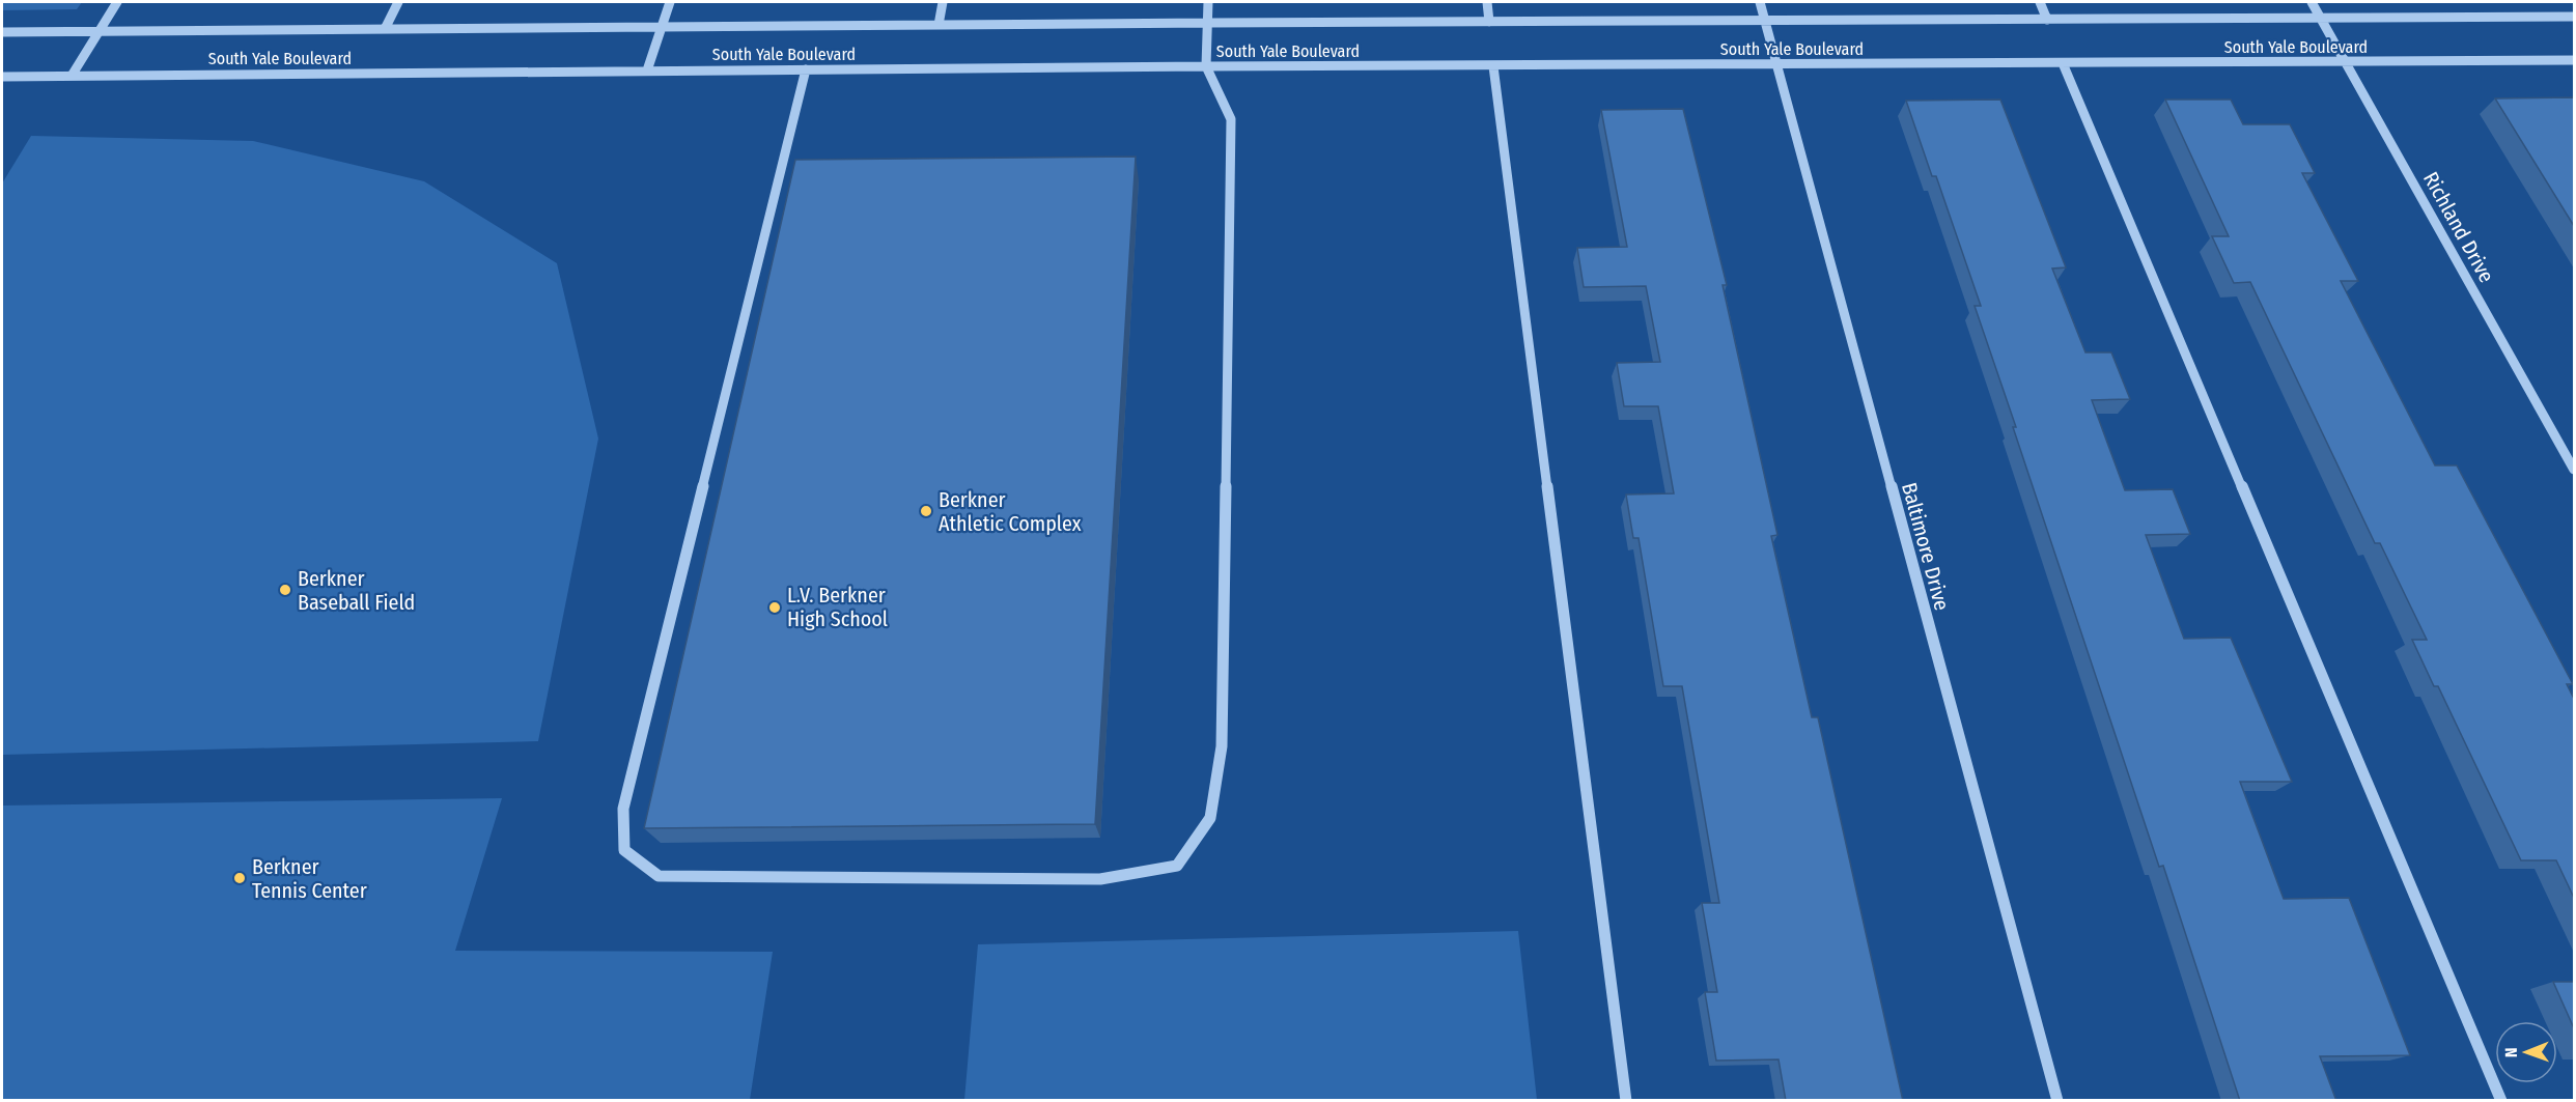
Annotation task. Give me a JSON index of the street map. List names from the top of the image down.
{
  "streets": {
    "street": ["South Yale Boulevard", "Richland Drive", "Baltimore Drive"]
  },
  "crossings": [
    ["South Yale Boulevard", "Richland Drive"],
    ["South Yale Boulevard", "Baltimore Drive"]
  ],
  "places": [
    "Berkner Athletic Complex",
    "Berkner Baseball Field",
    "L.V. Berkner High School",
    "Berkner Tennis Center"
  ],
  "north": "left"
}
